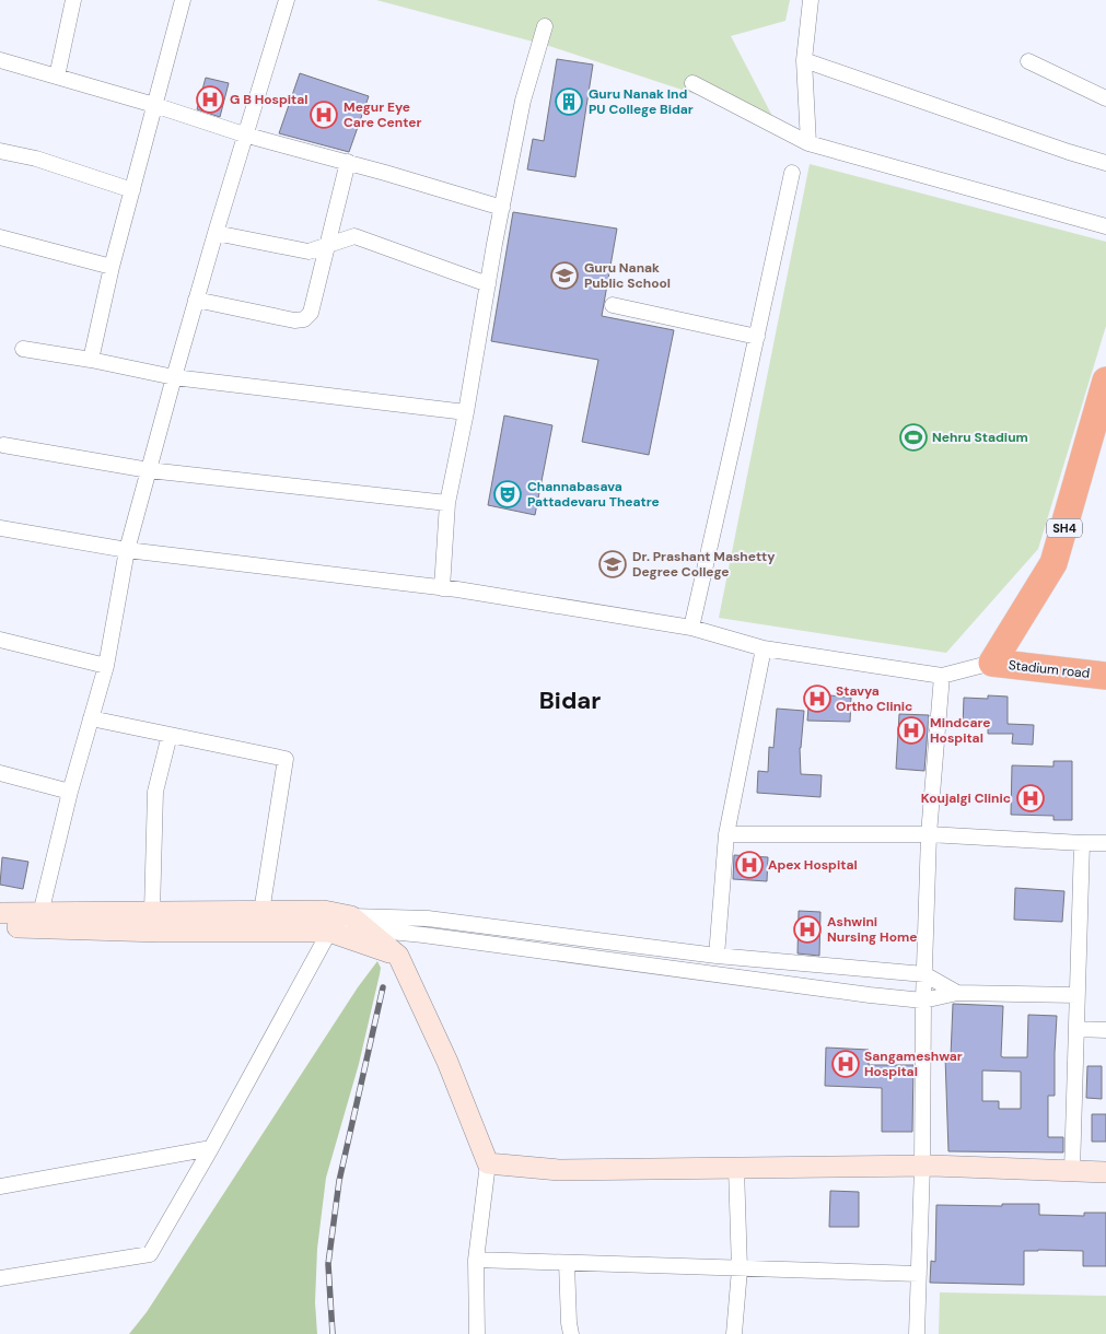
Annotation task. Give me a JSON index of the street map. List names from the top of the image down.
{
  "streets": {
    "highway": ["SH4", "Stadium road"]
  },
  "crossings": [
    ["SH4", "Stadium road"]
  ],
  "districts": ["Bidar"],
  "places": {
    "hospital": [
      "G B Hospital",
      "Megur Eye Care Center",
      "Stavya Ortho Clinic",
      "Mindcare Hospital",
      "Koujalgi Clinic",
      "Apex Hospital",
      "Ashwini Nursing Home",
      "Sangameshwar Hospital"
    ],
    "building": ["Guru Nanak Ind PU College Bidar"],
    "school or university": ["Guru Nanak Public School", "Dr. Prashant Mashetty Degree College"],
    "sports": ["Nehru Stadium"],
    "theatre": ["Channabasava Pattadevaru Theatre"]
  }
}
